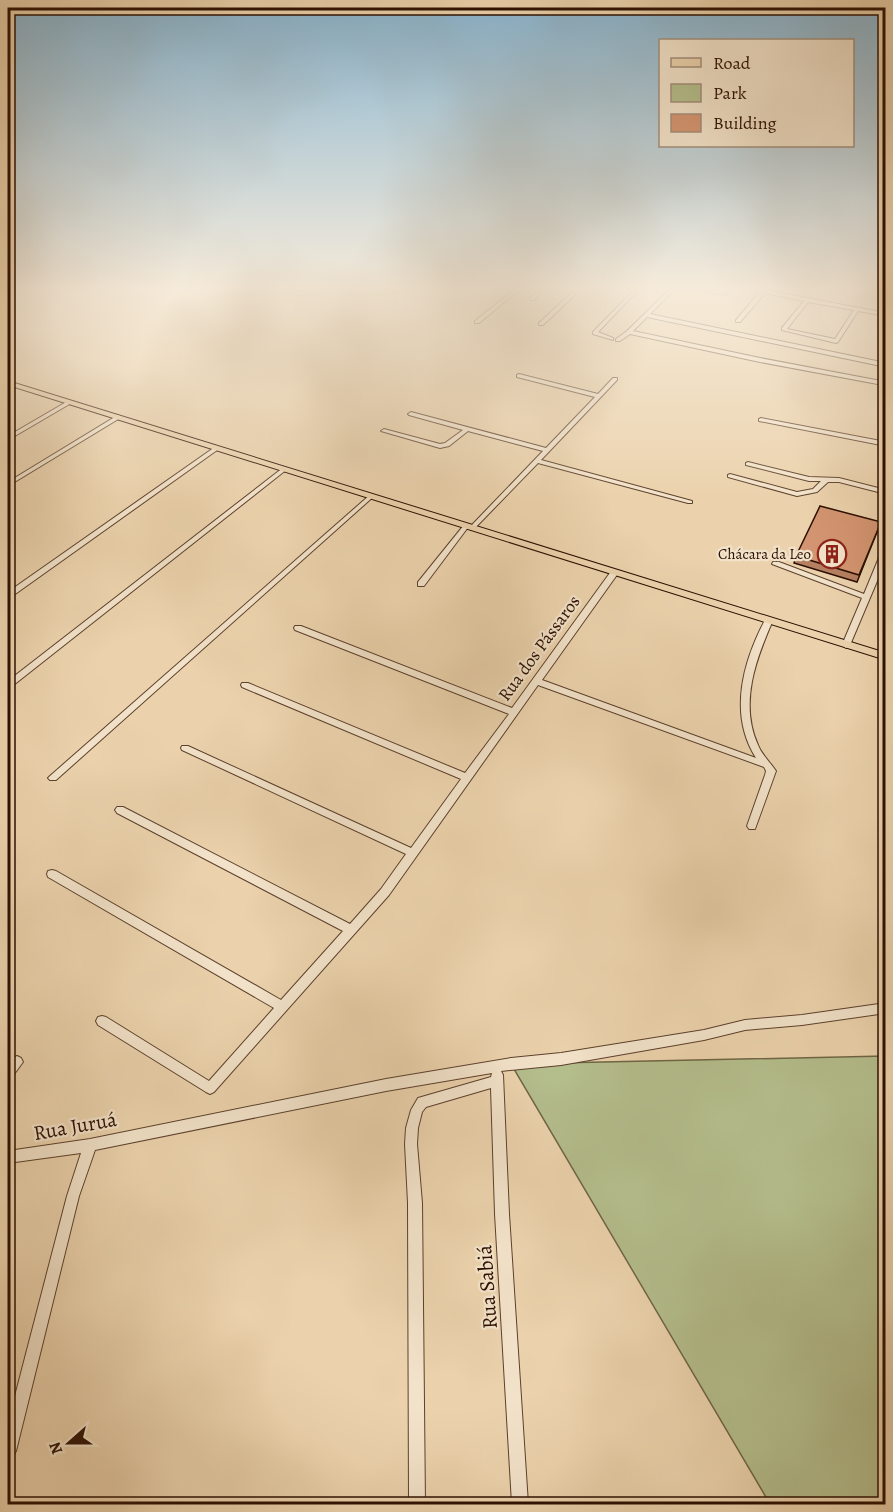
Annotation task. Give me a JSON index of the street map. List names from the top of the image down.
{
  "streets": {
    "street": ["Rua dos Pássaros", "Rua Juruá", "Rua Sabiá"]
  },
  "crossings": [
    ["Rua Juruá", "Rua Sabiá"]
  ],
  "places": {
    "building": ["Chácara da Leo"]
  },
  "legend": ["Road", "Park", "Building"],
  "north": "left"
}
